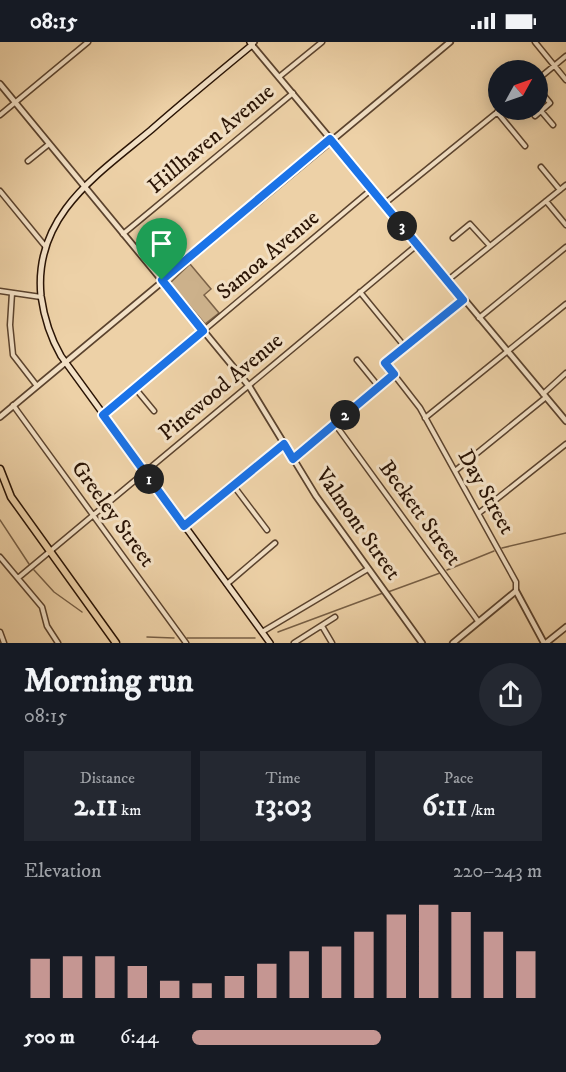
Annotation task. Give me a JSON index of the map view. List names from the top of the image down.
{
  "streets": {
    "street": [
      "Hillhaven Avenue",
      "Samoa Avenue",
      "Pinewood Avenue",
      "Day Street",
      "Beckett Street",
      "Greeley Street",
      "Valmont Street"
    ]
  },
  "crossings": [
    ["Hillhaven Avenue", "Valmont Street"],
    ["Samoa Avenue", "Valmont Street"],
    ["Pinewood Avenue", "Greeley Street"],
    ["Pinewood Avenue", "Valmont Street"]
  ],
  "north": "top right",
  "page": {
    "status": "08:15",
    "pins": ["3", "2", "1"],
    "heading": ["Morning run", "08:15"],
    "stats": [
      ["Distance", "2.11 km"],
      ["Time", "13:03"],
      ["Pace", "6:11 /km"]
    ],
    "chart": ["Elevation", "220–243 m"],
    "list": [
      {
        "name": "500 m",
        "note": "6:44"
      }
    ]
  }
}
